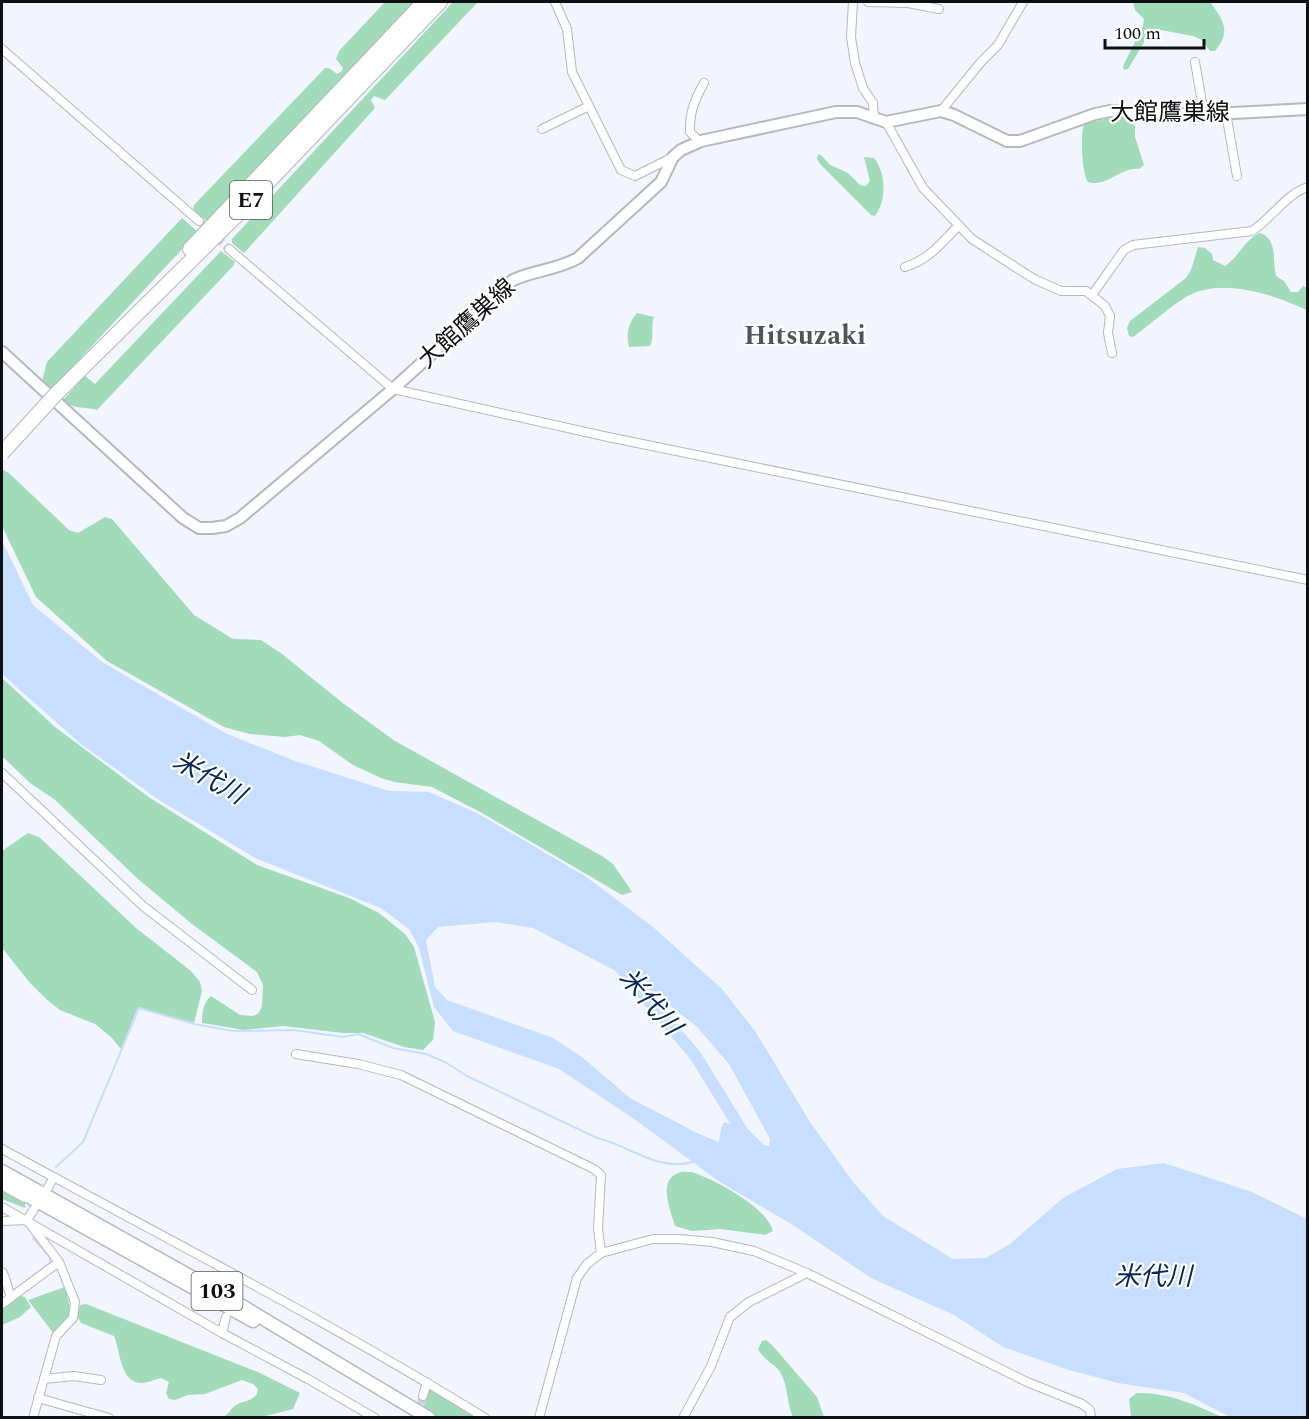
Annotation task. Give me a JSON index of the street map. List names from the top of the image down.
{
  "streets": {
    "highway": ["E7", "103"],
    "main road": ["大館鷹巣線"]
  },
  "districts": ["Hitsuzaki"],
  "water": ["米代川"],
  "scale_bar": "100 m"
}
